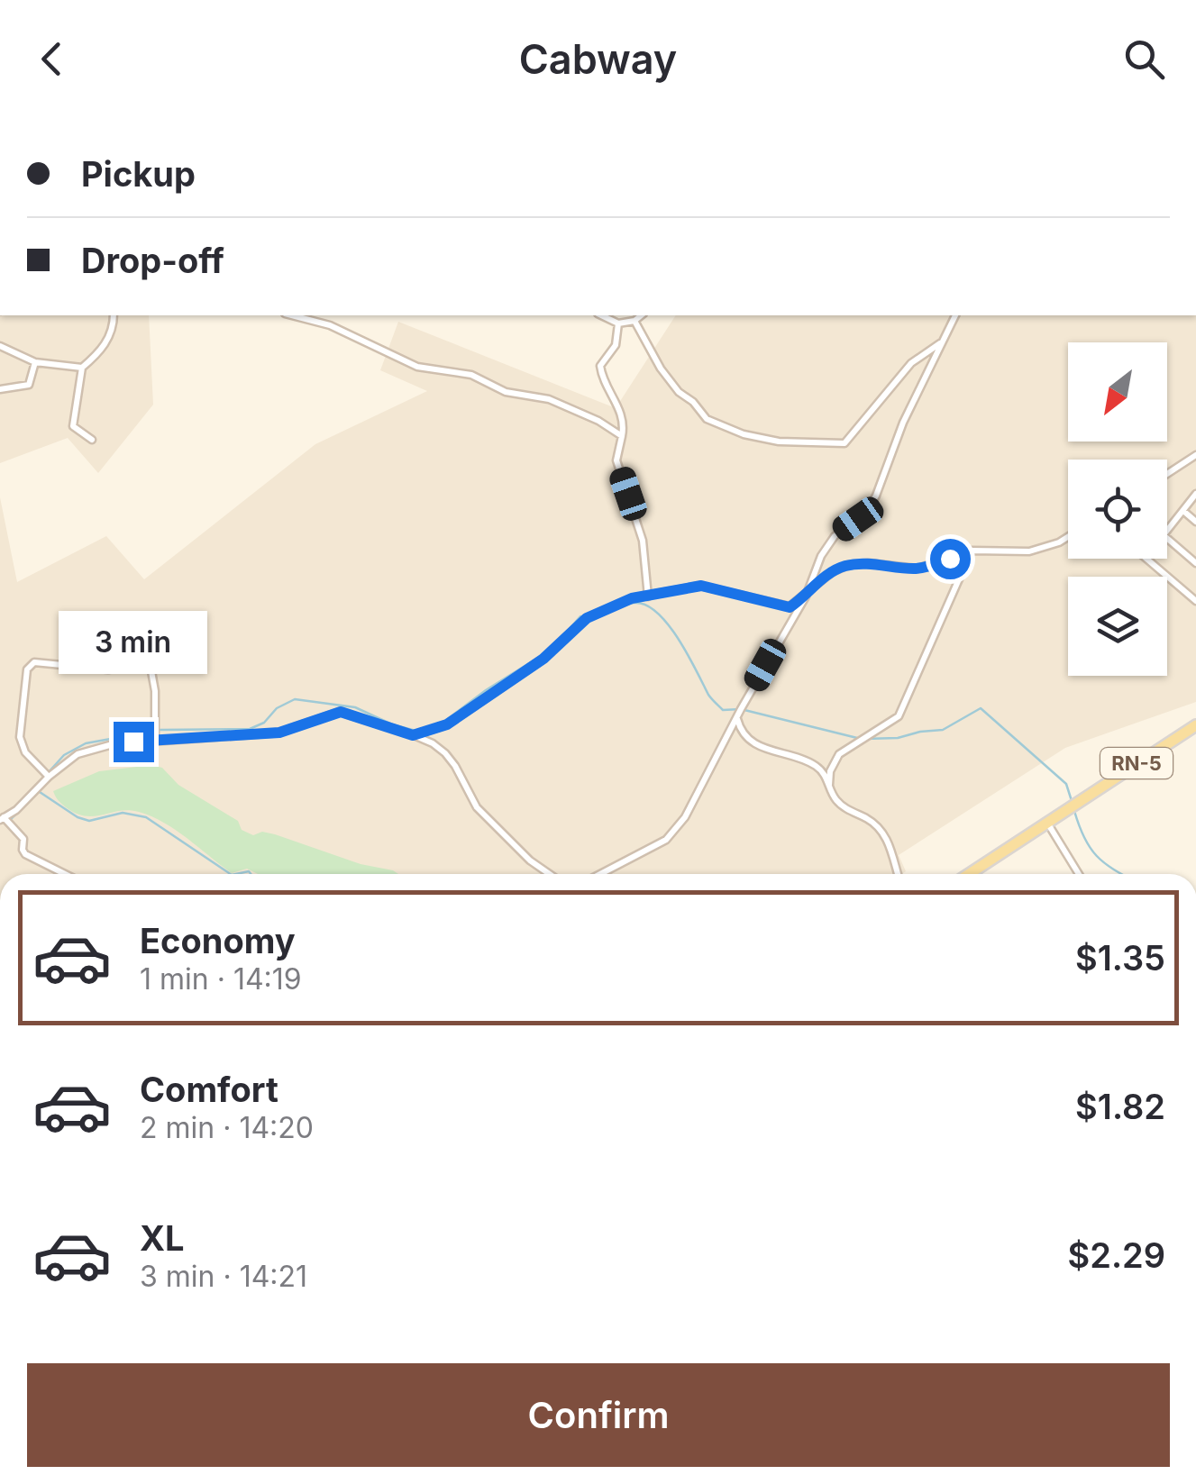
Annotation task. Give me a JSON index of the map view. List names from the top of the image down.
{
  "streets": {
    "main road": ["RN-5"]
  },
  "north": "bottom left",
  "page": {
    "header": "Cabway",
    "banner": ["Pickup", "Drop-off"],
    "bubble": "3 min",
    "list": [
      {
        "name": "Economy",
        "note": "1 min · 14:19",
        "value": "$1.35"
      },
      {
        "name": "Comfort",
        "note": "2 min · 14:20",
        "value": "$1.82"
      },
      {
        "name": "XL",
        "note": "3 min · 14:21",
        "value": "$2.29"
      }
    ],
    "buttons": "Confirm"
  }
}
